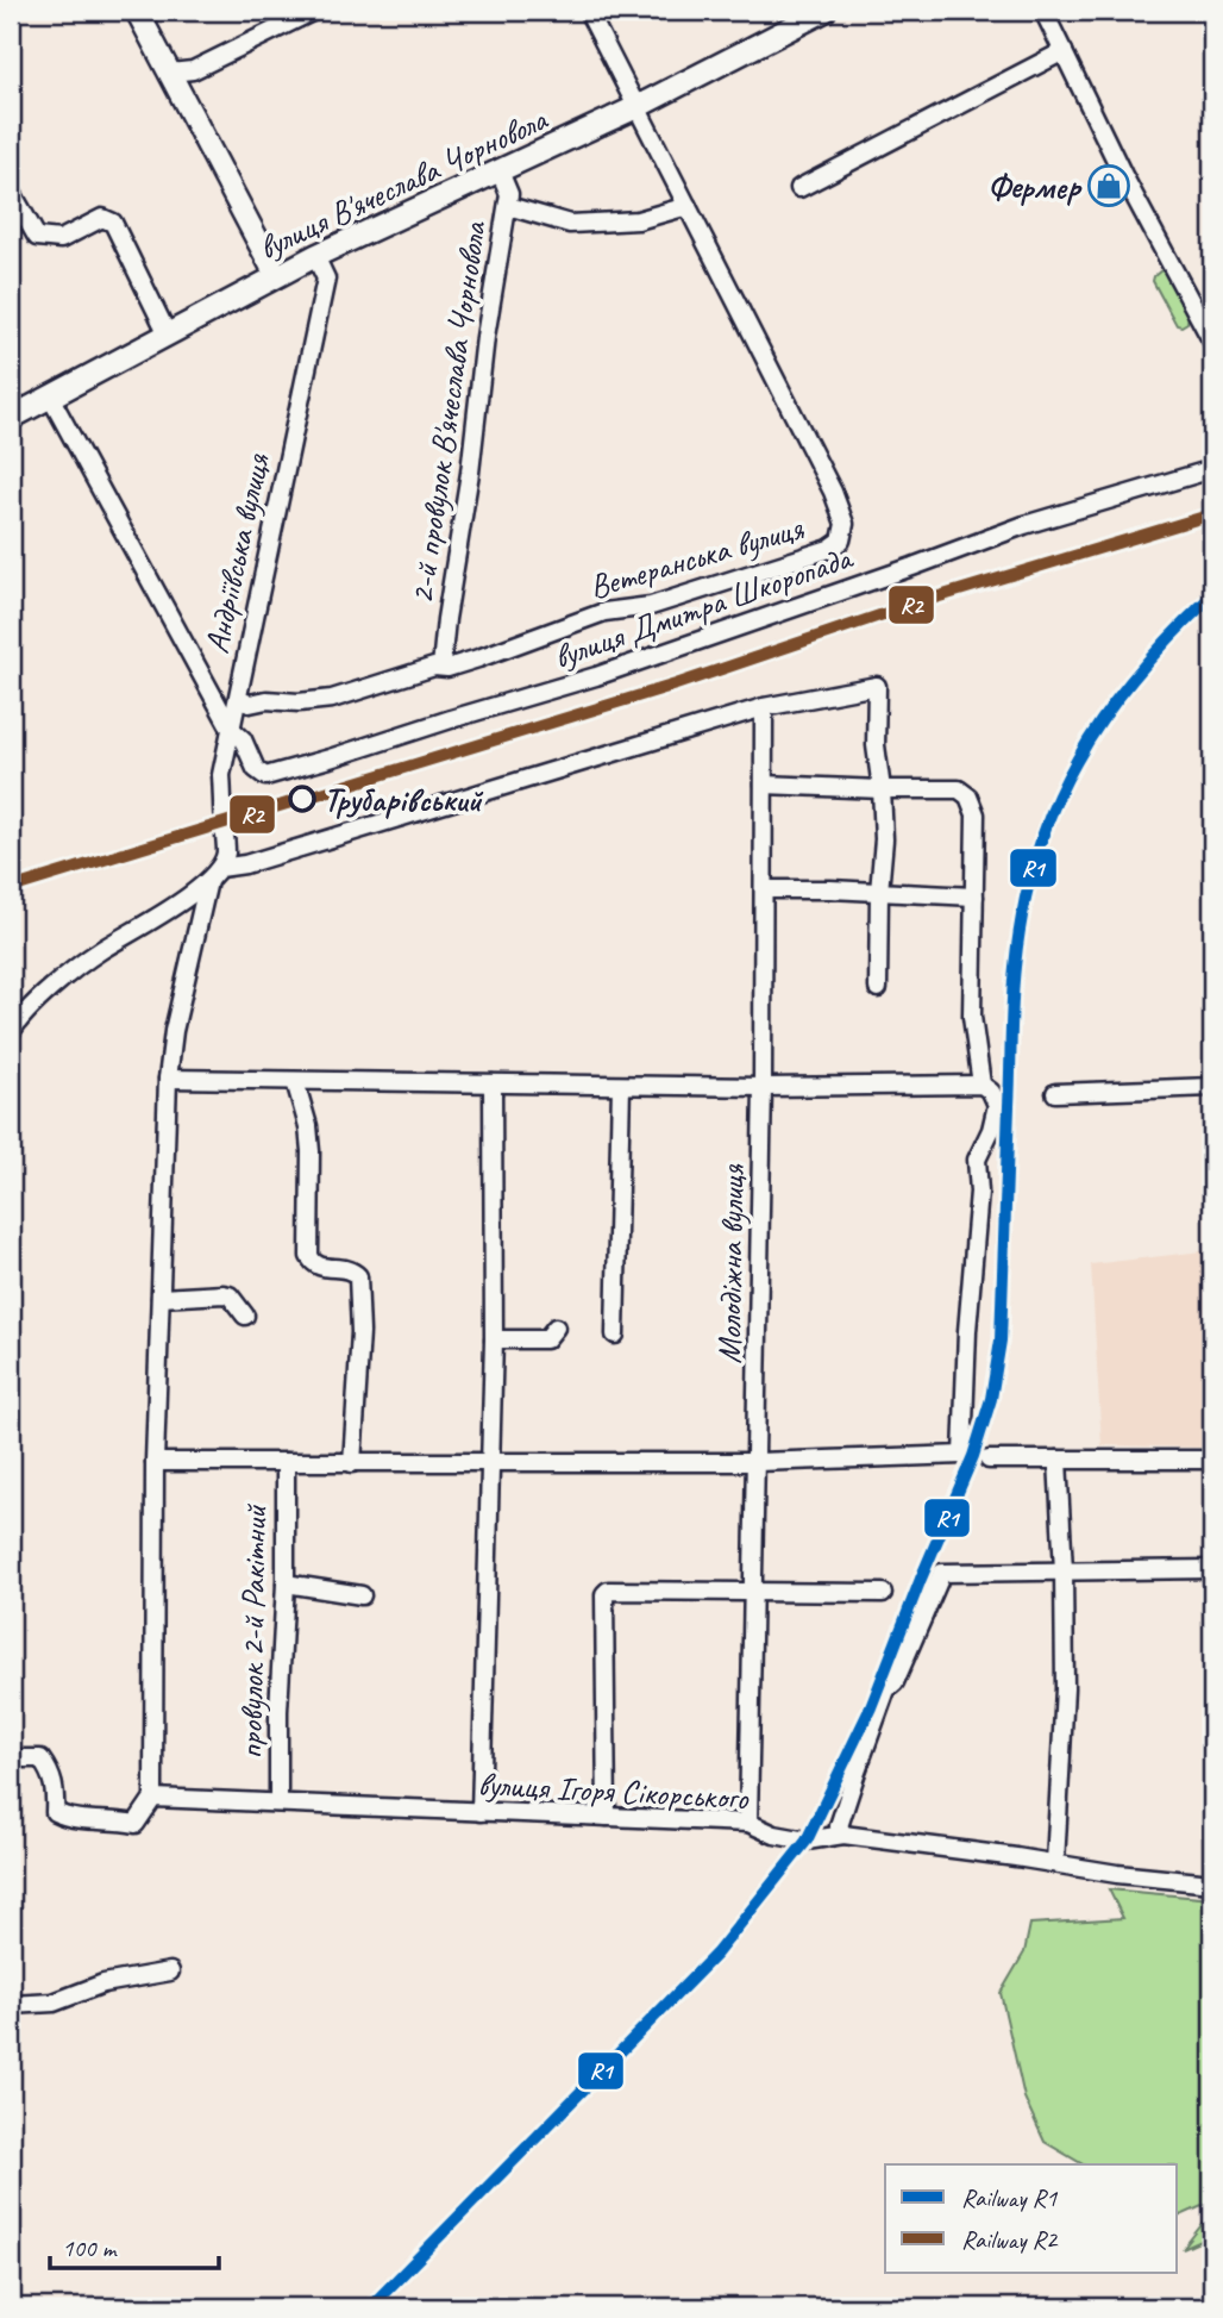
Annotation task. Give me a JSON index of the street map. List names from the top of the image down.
{
  "streets": {
    "main road": ["вулиця В'ячеслава Чорновола"],
    "street": [
      "2-й провулок В'ячеслава Чорновола",
      "Андріївська вулиця",
      "Ветеранська вулиця",
      "вулиця Дмитра Шкоропада",
      "Молодіжна вулиця",
      "провулок 2-й Ракітний",
      "вулиця Ігоря Сікорського"
    ]
  },
  "crossings": [
    ["вулиця В'ячеслава Чорновола", "2-й провулок В'ячеслава Чорновола"],
    ["вулиця В'ячеслава Чорновола", "Андріївська вулиця"],
    ["вулиця В'ячеслава Чорновола", "Ветеранська вулиця"],
    ["2-й провулок В'ячеслава Чорновола", "Ветеранська вулиця"],
    ["Андріївська вулиця", "Ветеранська вулиця"],
    ["Андріївська вулиця", "вулиця Дмитра Шкоропада"],
    ["Андріївська вулиця", "вулиця Ігоря Сікорського"],
    ["Молодіжна вулиця", "вулиця Ігоря Сікорського"],
    ["провулок 2-й Ракітний", "вулиця Ігоря Сікорського"]
  ],
  "places": {
    "shop": ["Фермер"],
    "other": ["Трубарівський"]
  },
  "lines": ["rail line R2", "rail line R1"],
  "legend": ["Railway R1", "Railway R2"],
  "scale_bar": "100 m"
}
